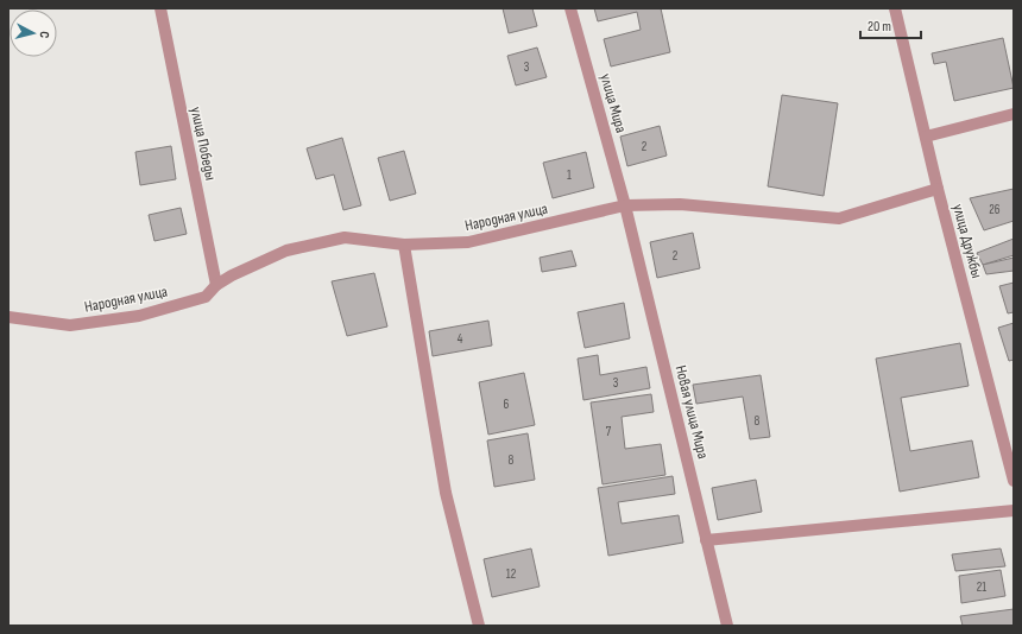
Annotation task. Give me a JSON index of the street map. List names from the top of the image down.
{
  "streets": {
    "street": [
      "улица Мира",
      "улица Победы",
      "Народная улица",
      "улица Дружбы",
      "Новая улица Мира"
    ]
  },
  "crossings": [
    ["улица Мира", "Народная улица"],
    ["улица Мира", "Новая улица Мира"],
    ["улица Победы", "Народная улица"],
    ["Народная улица", "улица Дружбы"],
    ["Народная улица", "Новая улица Мира"]
  ],
  "house_numbers": [
    "3",
    "2",
    "1",
    "26",
    "2",
    "4",
    "3",
    "6",
    "8",
    "7",
    "8",
    "12",
    "21"
  ],
  "scale_bar": "20 m",
  "north": "right"
}
